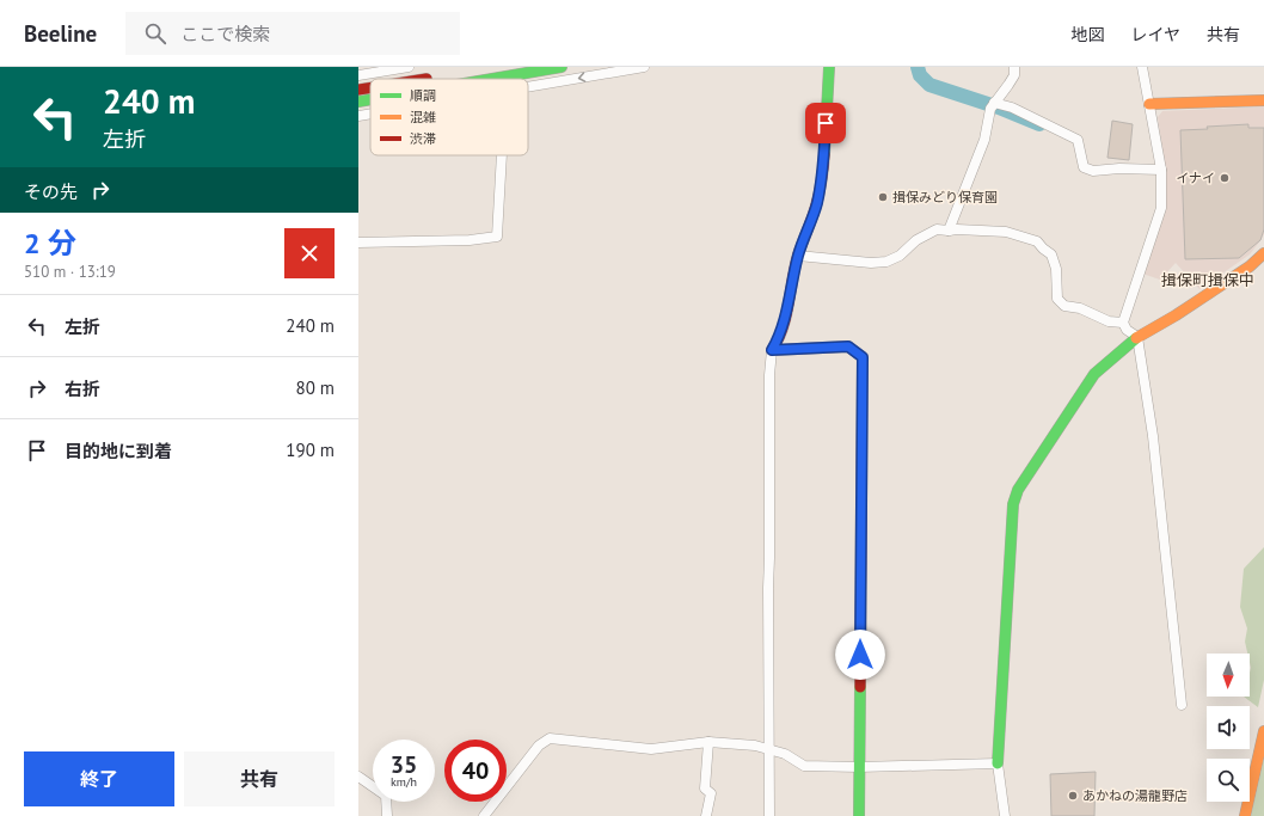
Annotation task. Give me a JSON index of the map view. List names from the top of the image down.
{
  "districts": ["揖保町揖保中"],
  "places": ["イナイ", "揖保みどり保育園", "あかねの湯龍野店"],
  "legend": ["順調", "混雑", "渋滞"],
  "north": "bottom",
  "page": {
    "header": "Beeline",
    "search": "ここで検索",
    "nav": ["地図", "レイヤ", "共有"],
    "turn": ["240 m", "左折"],
    "then": "その先",
    "heading": ["2 分", "510 m · 13:19"],
    "list": [
      {
        "name": "左折",
        "value": "240 m"
      },
      {
        "name": "右折",
        "value": "80 m"
      },
      {
        "name": "目的地に到着",
        "value": "190 m"
      }
    ],
    "speed": "35 km/h",
    "limit": "40",
    "buttons": ["終了", "共有"]
  }
}
